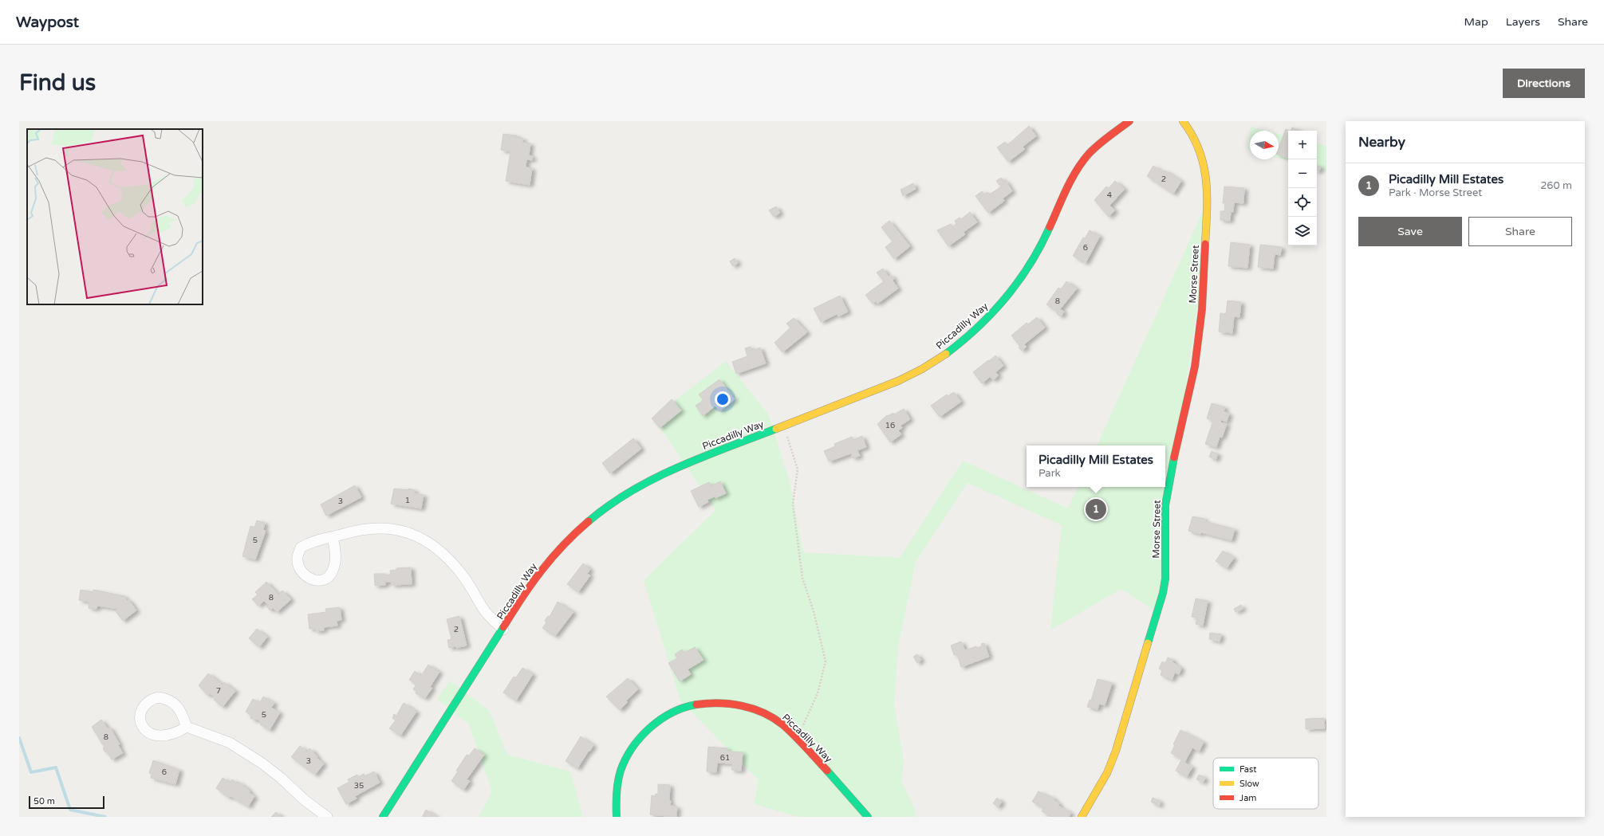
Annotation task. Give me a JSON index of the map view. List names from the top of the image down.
{
  "streets": {
    "street": ["Morse Street", "Piccadilly Way"]
  },
  "house_numbers": [
    "2",
    "4",
    "6",
    "8",
    "16",
    "1",
    "3",
    "5",
    "8",
    "2",
    "7",
    "5",
    "8",
    "61",
    "3",
    "6",
    "35"
  ],
  "legend": ["Fast", "Slow", "Jam"],
  "scale_bar": "50 m",
  "north": "right",
  "page": {
    "header": "Waypost",
    "nav": ["Map", "Layers", "Share"],
    "buttons": [
      "Directions",
      ["Save", "Share"]
    ],
    "title": "Find us",
    "heading": "Nearby",
    "map_buttons": ["+", "−"],
    "list": [
      {
        "mark": "1",
        "name": "Picadilly Mill Estates",
        "note": "Park · Morse Street",
        "value": "260 m"
      }
    ],
    "popup": ["Picadilly Mill Estates", "Park"],
    "pins": "1",
    "scale": "50 m"
  }
}
